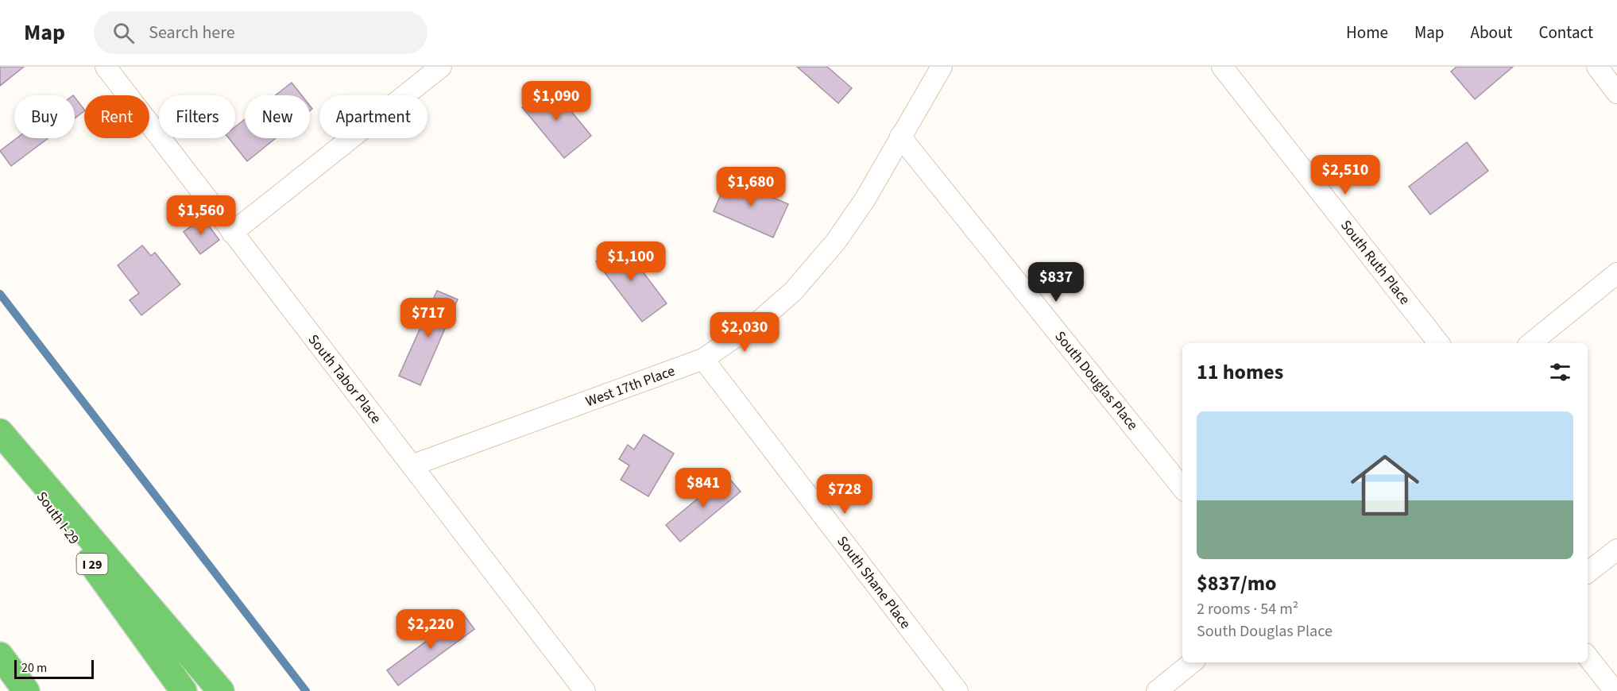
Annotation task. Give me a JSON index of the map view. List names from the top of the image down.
{
  "streets": {
    "highway": ["South I-29", "I 29"],
    "street": [
      "South Ruth Place",
      "South Tabor Place",
      "South Douglas Place",
      "West 17th Place",
      "South Shane Place"
    ]
  },
  "crossings": [
    ["South Tabor Place", "West 17th Place"],
    ["South Douglas Place", "West 17th Place"],
    ["West 17th Place", "South Shane Place"]
  ],
  "scale_bar": "20 m",
  "page": {
    "header": "Map",
    "search": "Search here",
    "nav": [
      "Home",
      "Map",
      "About",
      "Contact"
    ],
    "price": [
      "$1,090",
      "$2,510",
      "$1,680",
      "$1,560",
      "$1,100",
      "$837",
      "$717",
      "$2,030",
      "$841",
      "$728",
      "$2,220"
    ],
    "chip": [
      "Buy",
      "Rent",
      "Filters",
      "New",
      "Apartment"
    ],
    "heading": "11 homes",
    "list": [
      {
        "name": "$837/mo",
        "note": "2 rooms · 54 m² · South Douglas Place"
      }
    ],
    "scale": "20 m"
  }
}
